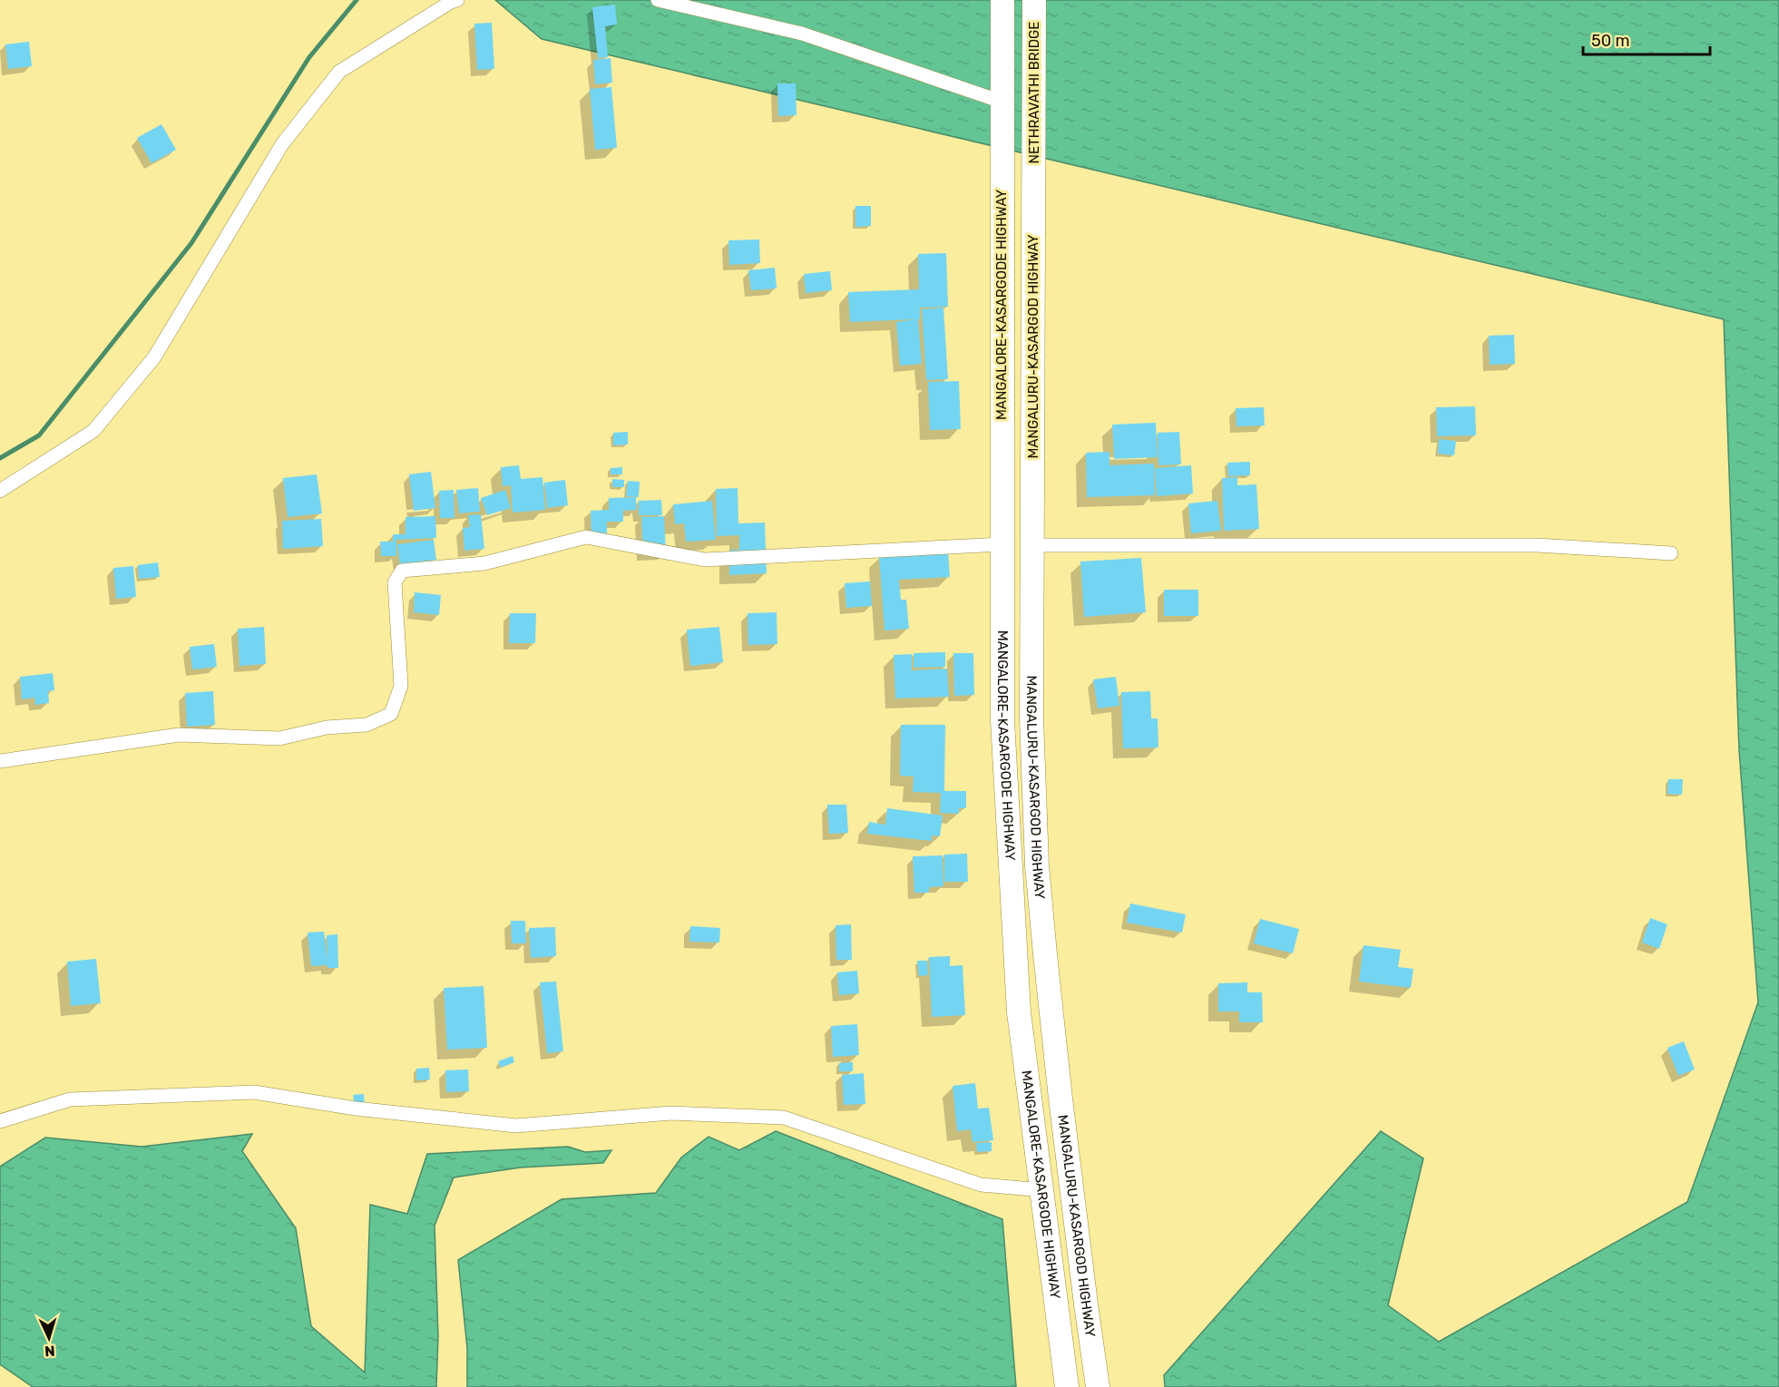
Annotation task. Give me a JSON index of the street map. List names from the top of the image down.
{
  "streets": {
    "highway": ["NETHRAVATHI BRIDGE", "MANGALORE-KASARGODE HIGHWAY", "MANGALURU-KASARGOD HIGHWAY"]
  },
  "crossings": [
    ["NETHRAVATHI BRIDGE", "MANGALURU-KASARGOD HIGHWAY"]
  ],
  "scale_bar": "50 m",
  "north": "bottom"
}
